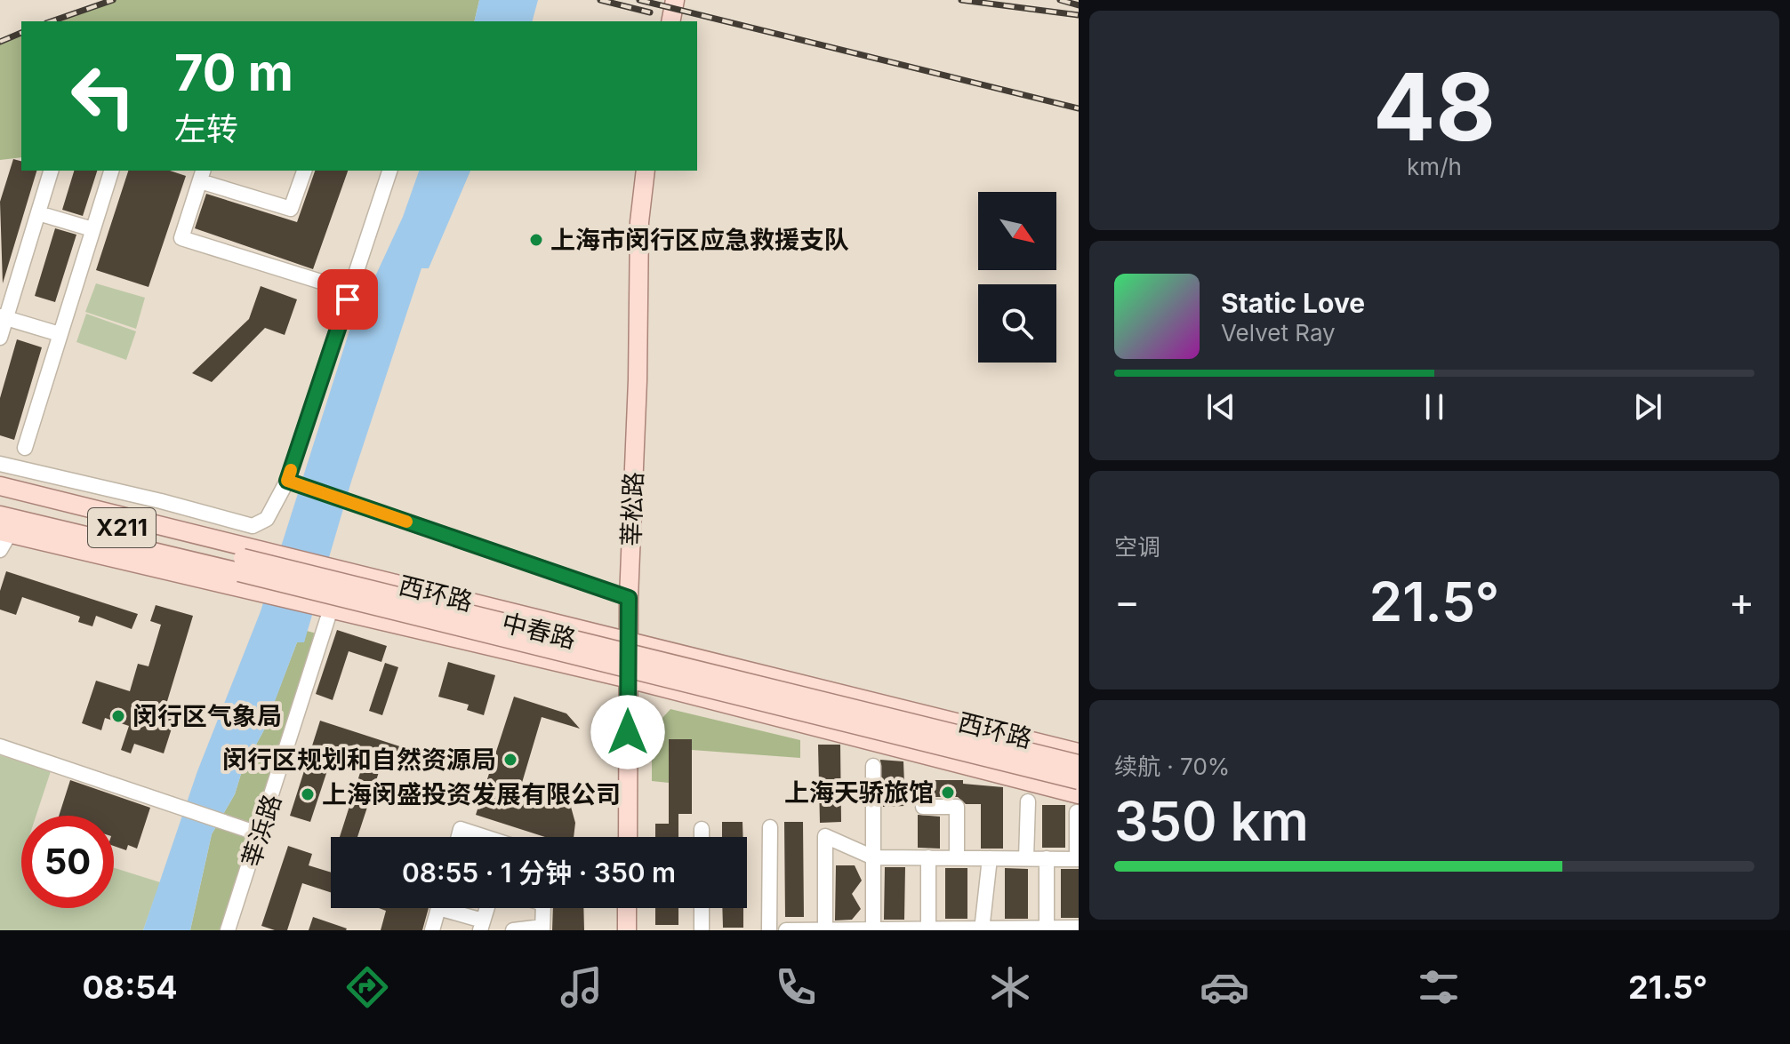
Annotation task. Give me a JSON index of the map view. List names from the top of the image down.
{
  "streets": {
    "main road": [
      "莘松路",
      "X211",
      "西环路",
      "中春路"
    ],
    "street": ["莘浜路"]
  },
  "crossings": [
    ["莘松路", "西环路"],
    ["西环路", "中春路"],
    ["西环路", "莘浜路"]
  ],
  "places": [
    "上海市闵行区应急救援支队",
    "闵行区气象局",
    "闵行区规划和自然资源局",
    "上海天骄旅馆",
    "上海闵盛投资发展有限公司"
  ],
  "north": "bottom right",
  "page": {
    "tile": [
      ["48", "km/h"],
      "空调",
      ["续航 · 70%", "350 km"]
    ],
    "turn": ["70 m", "左转"],
    "song": ["Static Love", "Velvet Ray"],
    "heat": ["−", "21.5°", "+"],
    "limit": "50",
    "trip": "08:55 · 1 分钟 · 350 m",
    "tabs": ["08:54", "21.5°"]
  }
}
